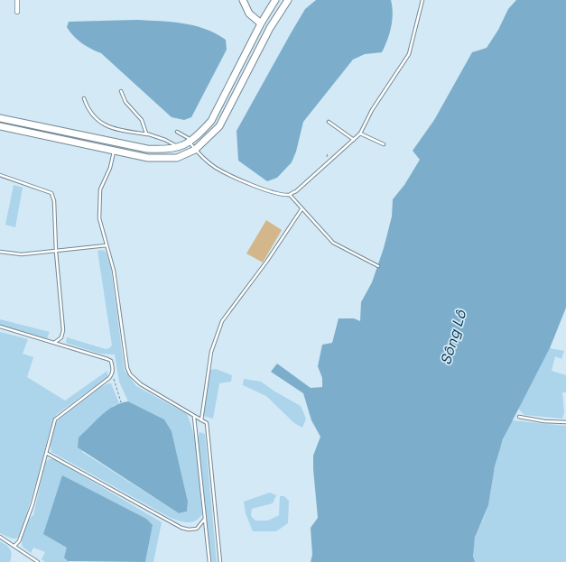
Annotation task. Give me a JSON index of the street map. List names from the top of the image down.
{
  "water": ["Sông Lô"]
}
